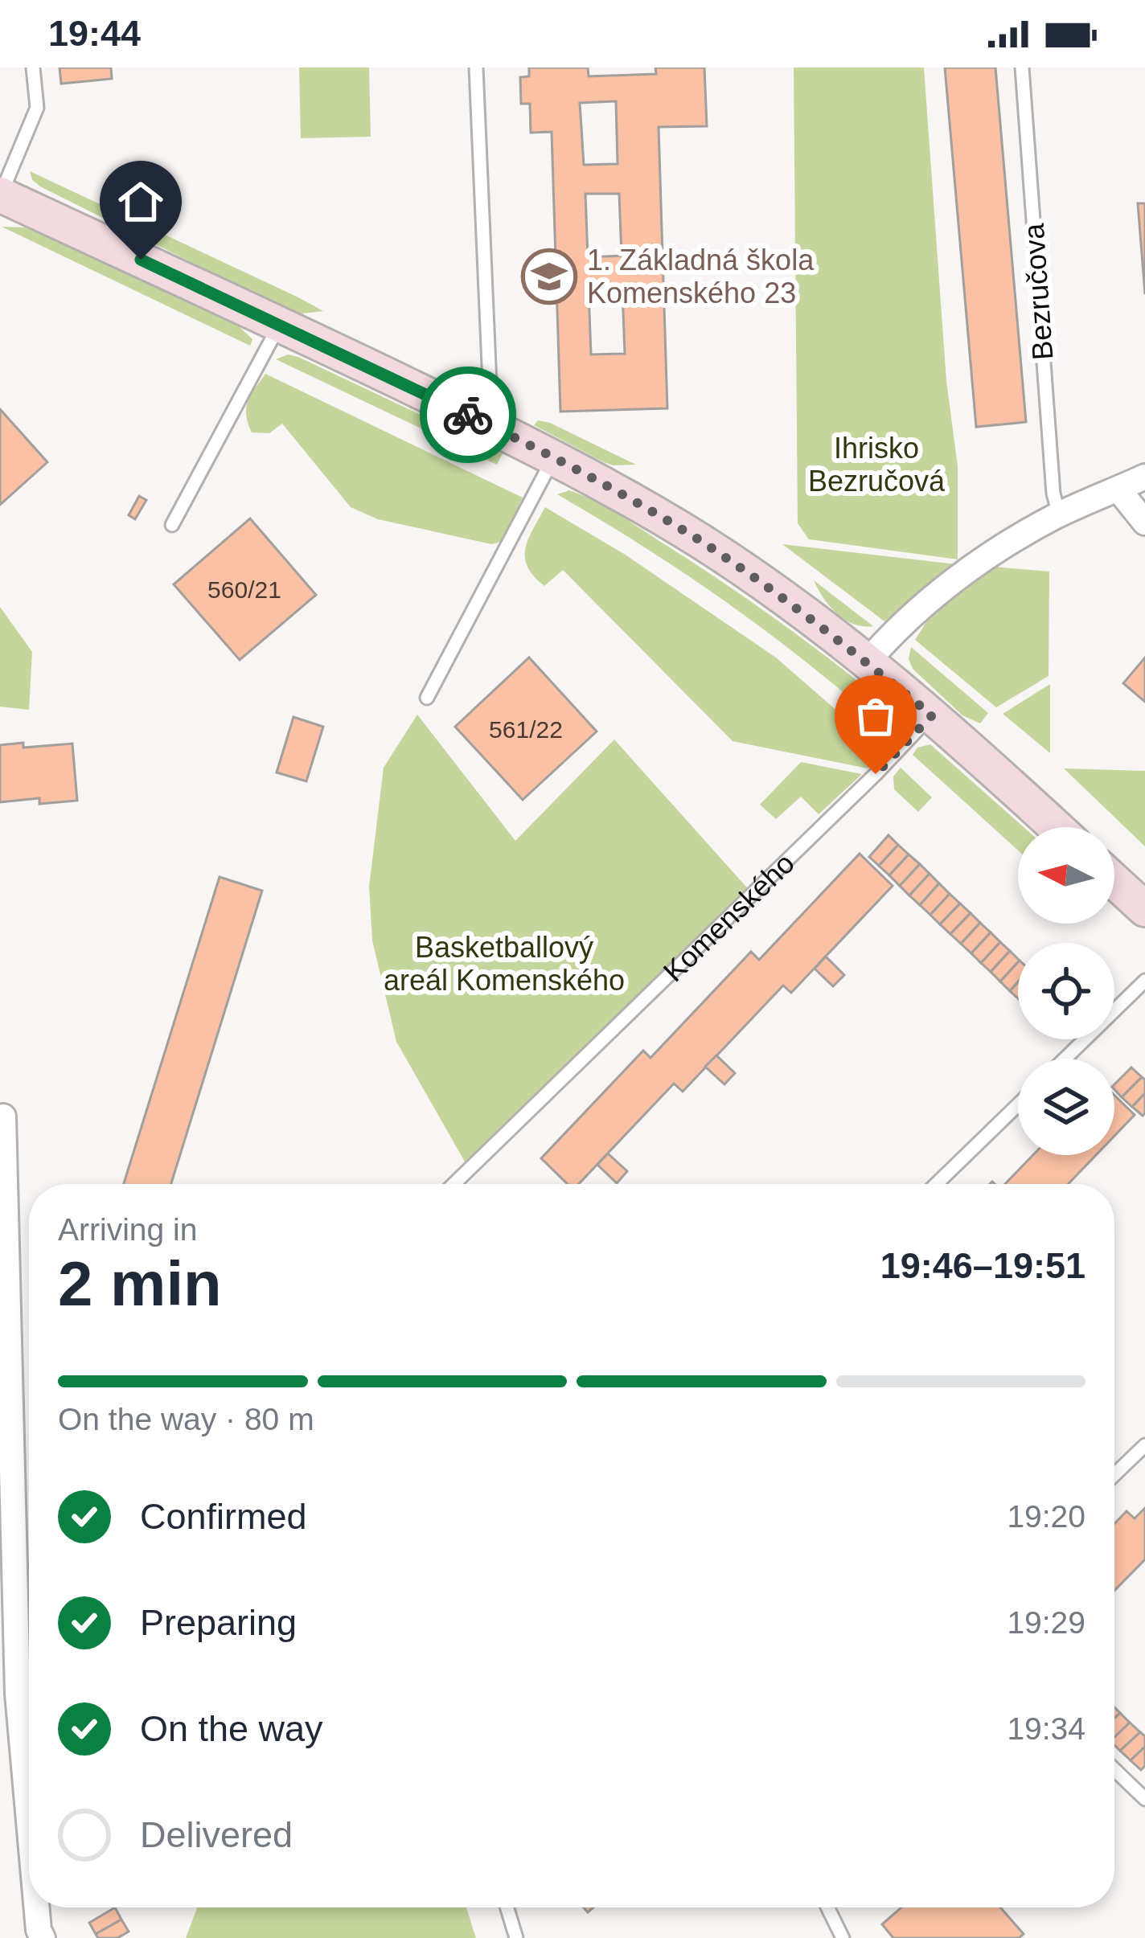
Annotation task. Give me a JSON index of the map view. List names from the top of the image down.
{
  "streets": {
    "lane": ["Bezručova", "Komenského"]
  },
  "parks": ["Ihrisko Bezručová", "Basketballový areál Komenského"],
  "places": {
    "school or university": ["1. Základná škola Komenského 23"]
  },
  "house_numbers": ["560/21", "561/22"],
  "north": "left",
  "page": {
    "status": "19:44",
    "heading": ["2 min", "Arriving in", "19:46–19:51"],
    "bar": "On the way · 80 m",
    "list": [
      ["Confirmed", "19:20"],
      ["Preparing", "19:29"],
      ["On the way", "19:34"],
      "Delivered"
    ]
  }
}
